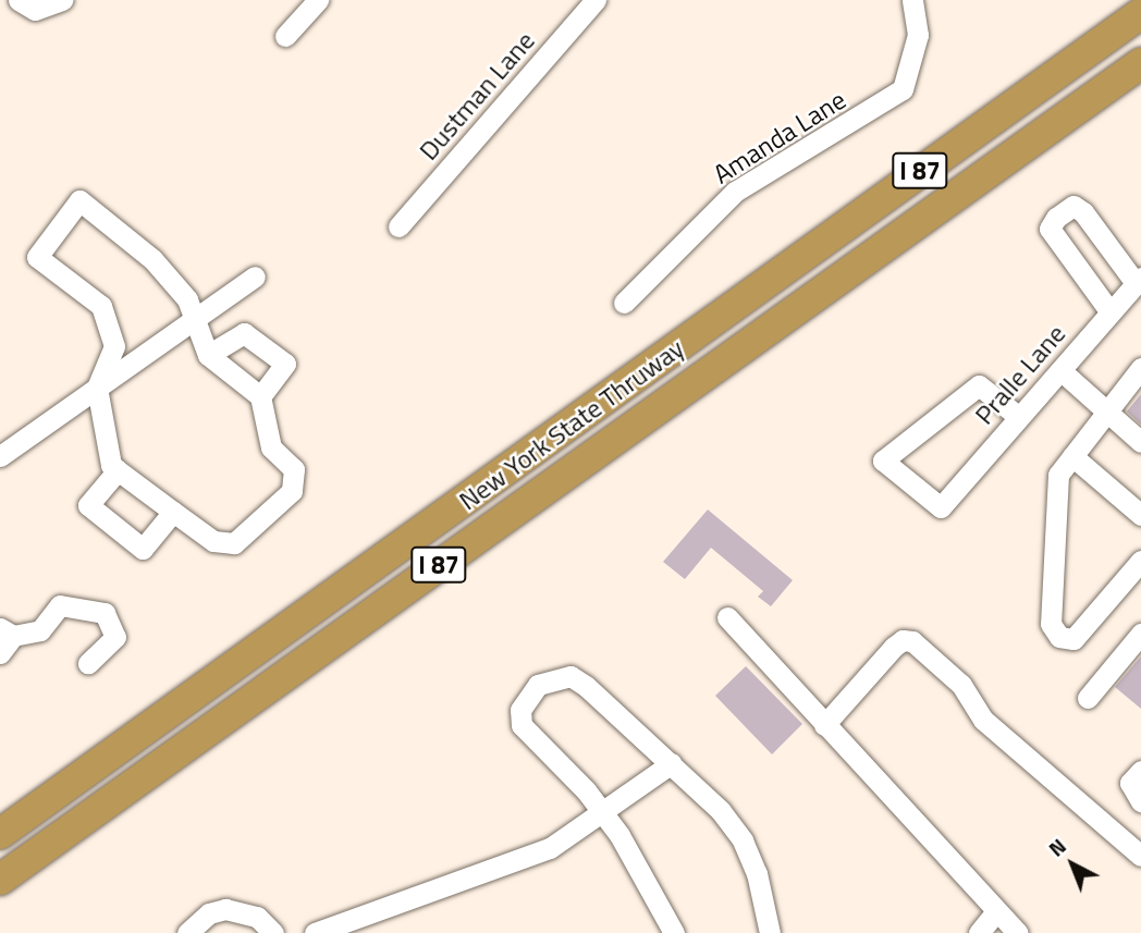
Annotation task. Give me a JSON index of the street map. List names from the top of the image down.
{
  "streets": {
    "highway": ["I 87", "New York State Thruway"],
    "street": ["Dustman Lane", "Amanda Lane", "Pralle Lane"]
  },
  "north": "top left"
}
